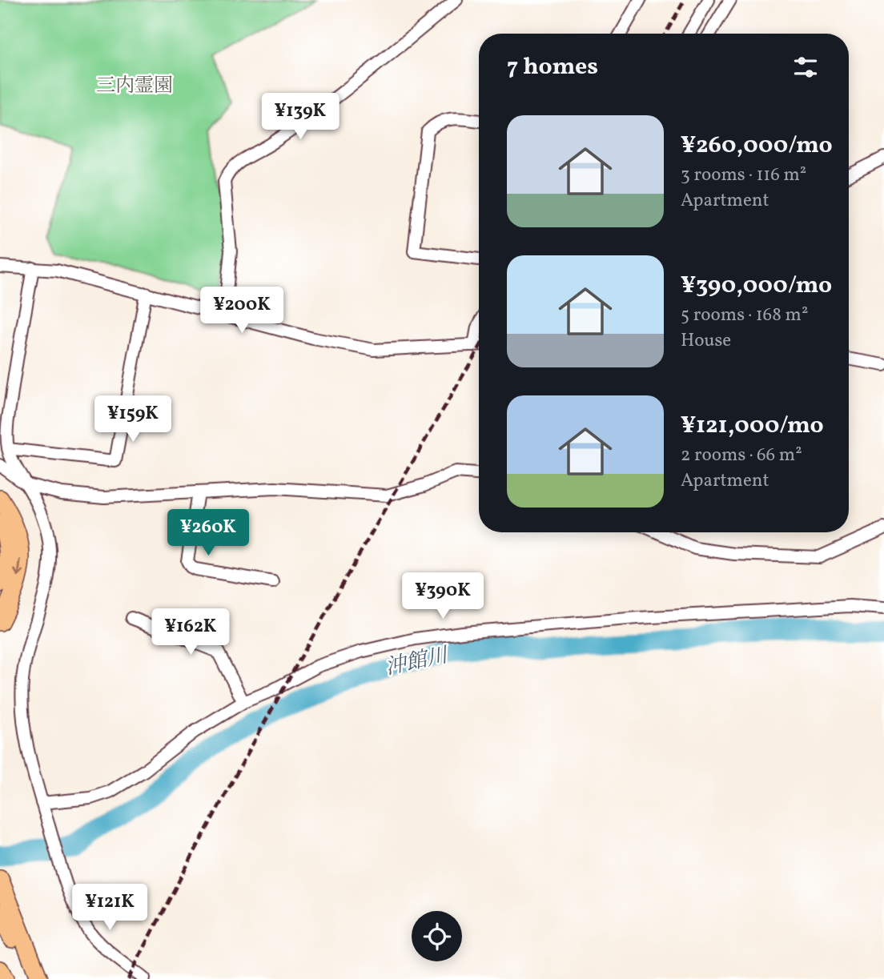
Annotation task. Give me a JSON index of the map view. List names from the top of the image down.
{
  "water": ["沖館川"],
  "parks": ["三内霊園"],
  "page": {
    "heading": "7 homes",
    "price": [
      "¥139K",
      "¥200K",
      "¥159K",
      "¥260K",
      "¥390K",
      "¥162K",
      "¥121K"
    ],
    "list": [
      {
        "name": "¥260,000/mo",
        "note": "3 rooms · 116 m² · Apartment"
      },
      {
        "name": "¥390,000/mo",
        "note": "5 rooms · 168 m² · House"
      },
      {
        "name": "¥121,000/mo",
        "note": "2 rooms · 66 m² · Apartment"
      }
    ]
  }
}
